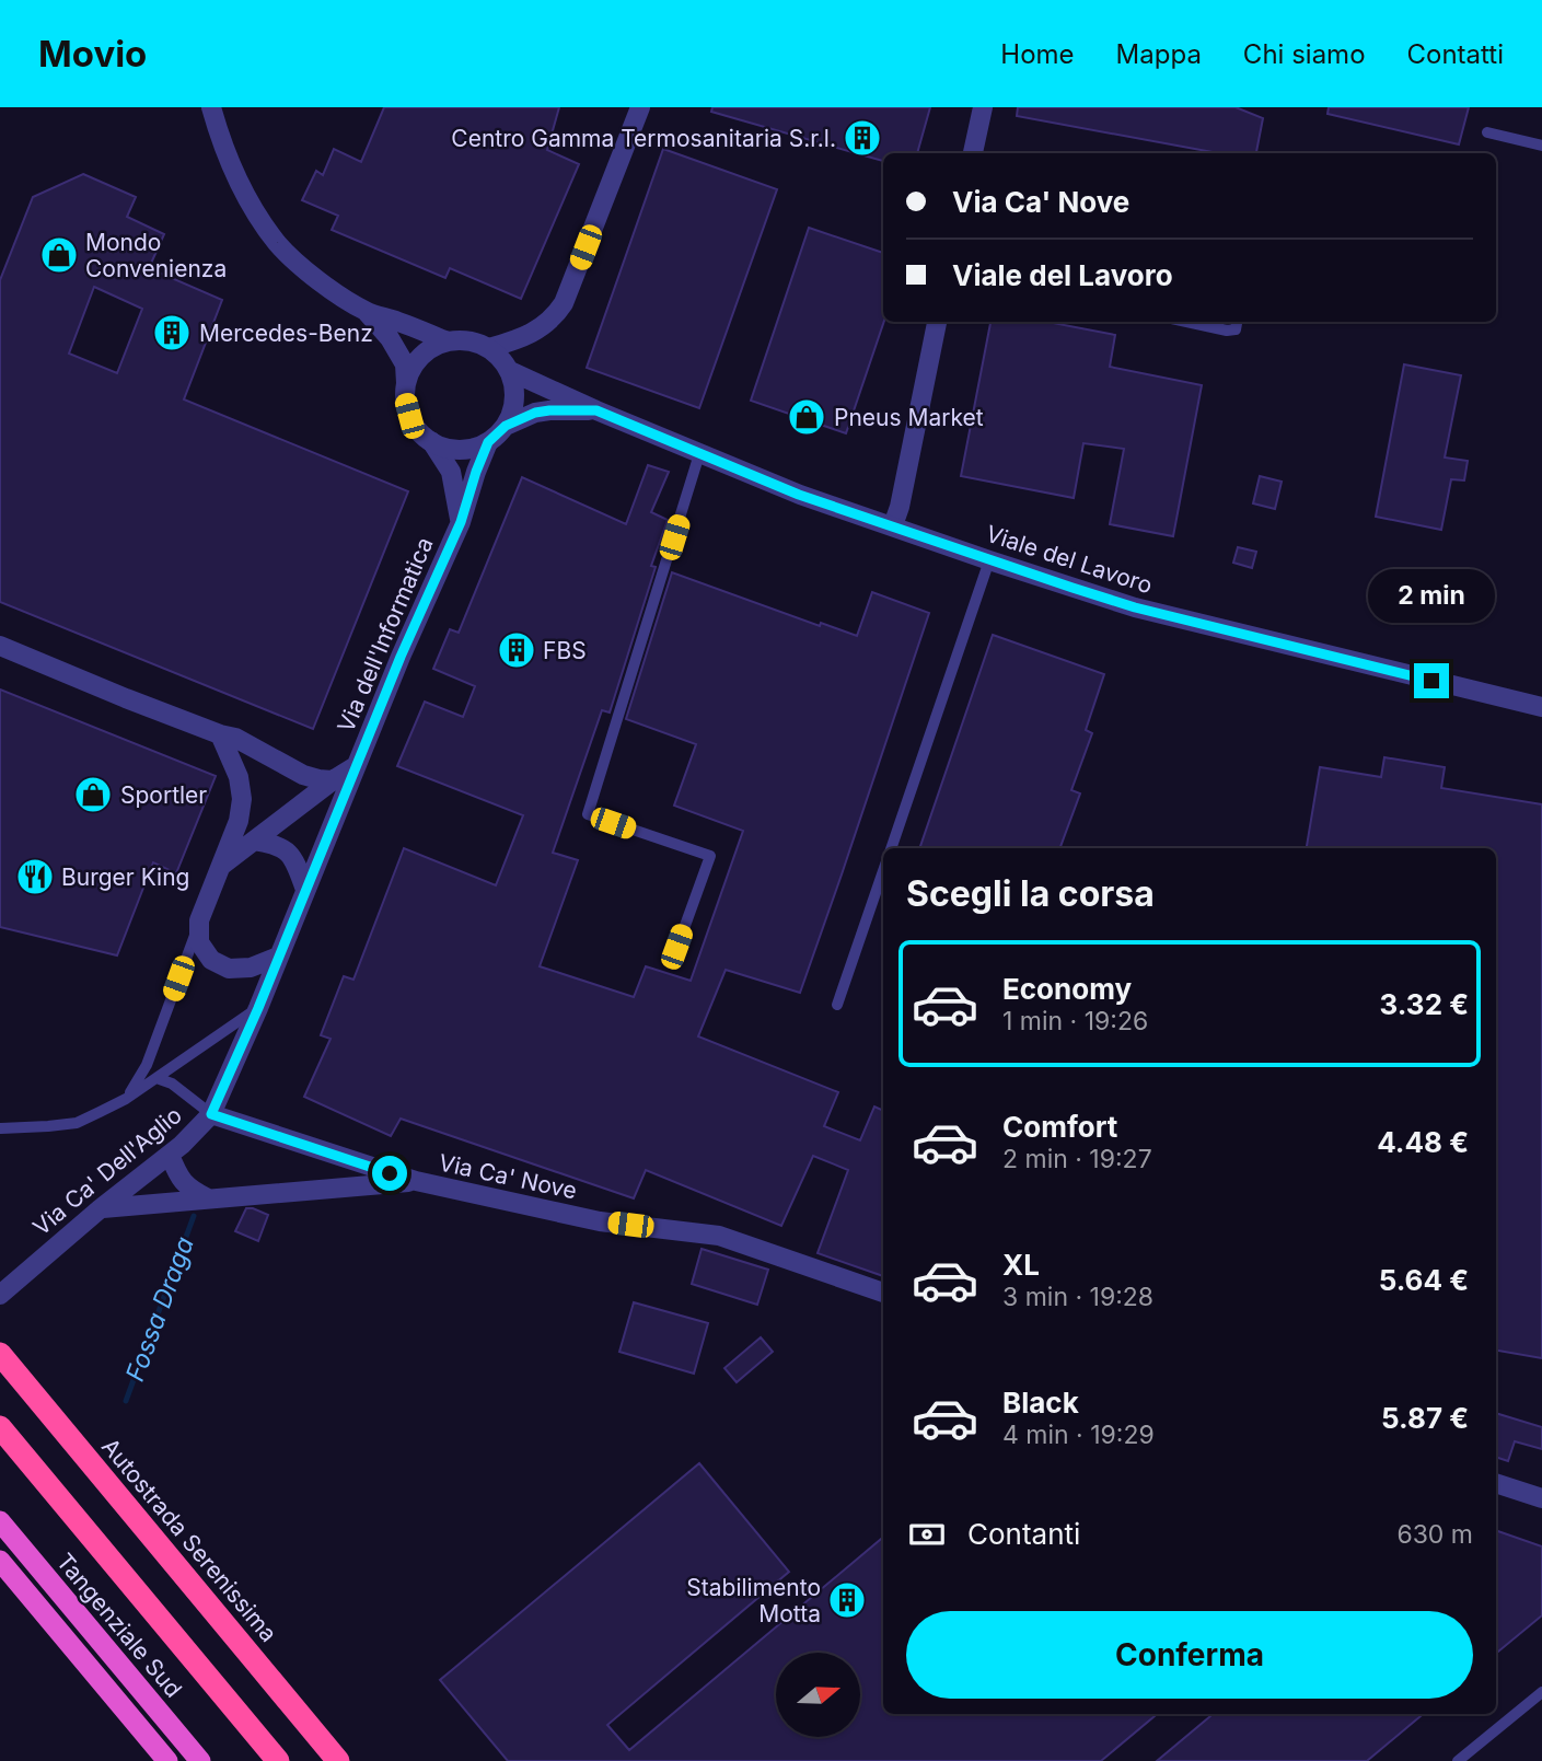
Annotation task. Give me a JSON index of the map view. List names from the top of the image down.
{
  "streets": {
    "highway": ["Autostrada Serenissima", "Tangenziale Sud"],
    "street": [
      "Viale del Lavoro",
      "Via dell'Informatica",
      "Via Ca' Dell'Aglio",
      "Via Ca' Nove"
    ]
  },
  "crossings": [
    ["Viale del Lavoro", "Via dell'Informatica"],
    ["Via dell'Informatica", "Via Ca' Dell'Aglio"],
    ["Via dell'Informatica", "Via Ca' Nove"],
    ["Via Ca' Dell'Aglio", "Via Ca' Nove"]
  ],
  "water": ["Fossa Draga"],
  "places": {
    "building": [
      "Centro Gamma Termosanitaria S.r.l.",
      "Mercedes-Benz",
      "FBS",
      "Stabilimento Motta"
    ],
    "shop": ["Mondo Convenienza", "Pneus Market", "Sportler"],
    "restaurant": ["Burger King"]
  },
  "north": "right",
  "page": {
    "header": "Movio",
    "nav": [
      "Home",
      "Mappa",
      "Chi siamo",
      "Contatti"
    ],
    "banner": ["Via Ca' Nove", "Viale del Lavoro"],
    "bubble": "2 min",
    "heading": "Scegli la corsa",
    "list": [
      {
        "name": "Economy",
        "note": "1 min · 19:26",
        "value": "3.32 €"
      },
      {
        "name": "Comfort",
        "note": "2 min · 19:27",
        "value": "4.48 €"
      },
      {
        "name": "XL",
        "note": "3 min · 19:28",
        "value": "5.64 €"
      },
      {
        "name": "Black",
        "note": "4 min · 19:29",
        "value": "5.87 €"
      }
    ],
    "pay": ["Contanti", "630 m"],
    "buttons": "Conferma"
  }
}
